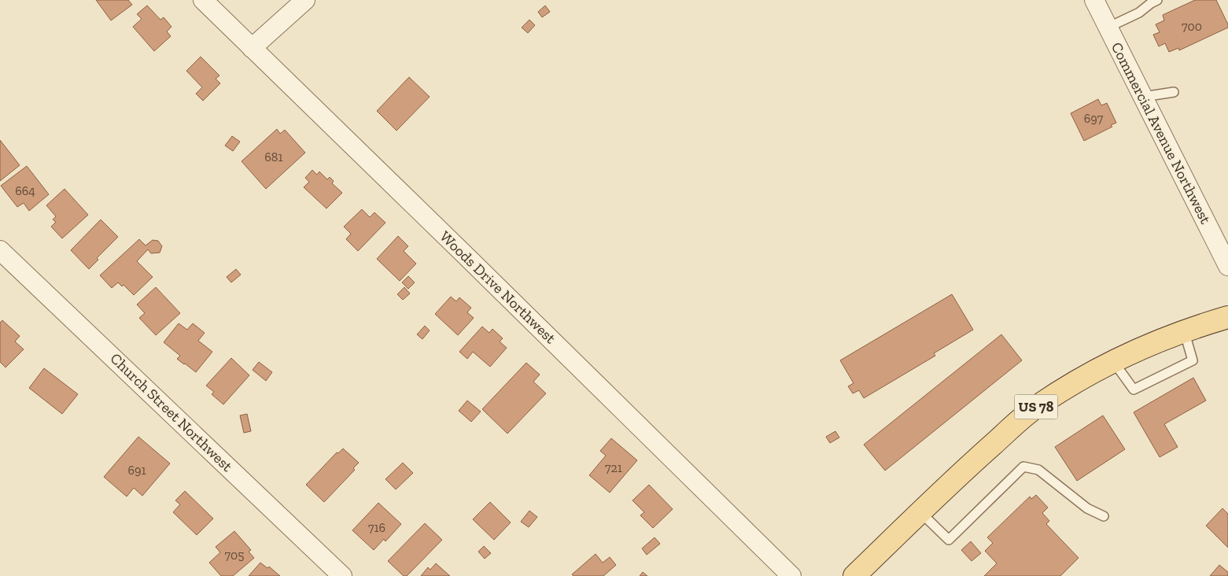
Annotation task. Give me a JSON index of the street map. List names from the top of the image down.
{
  "streets": {
    "main road": ["US 78"],
    "street": ["Commercial Avenue Northwest", "Woods Drive Northwest", "Church Street Northwest"]
  },
  "house_numbers": [
    "700",
    "697",
    "681",
    "664",
    "721",
    "691",
    "716",
    "705"
  ]
}
